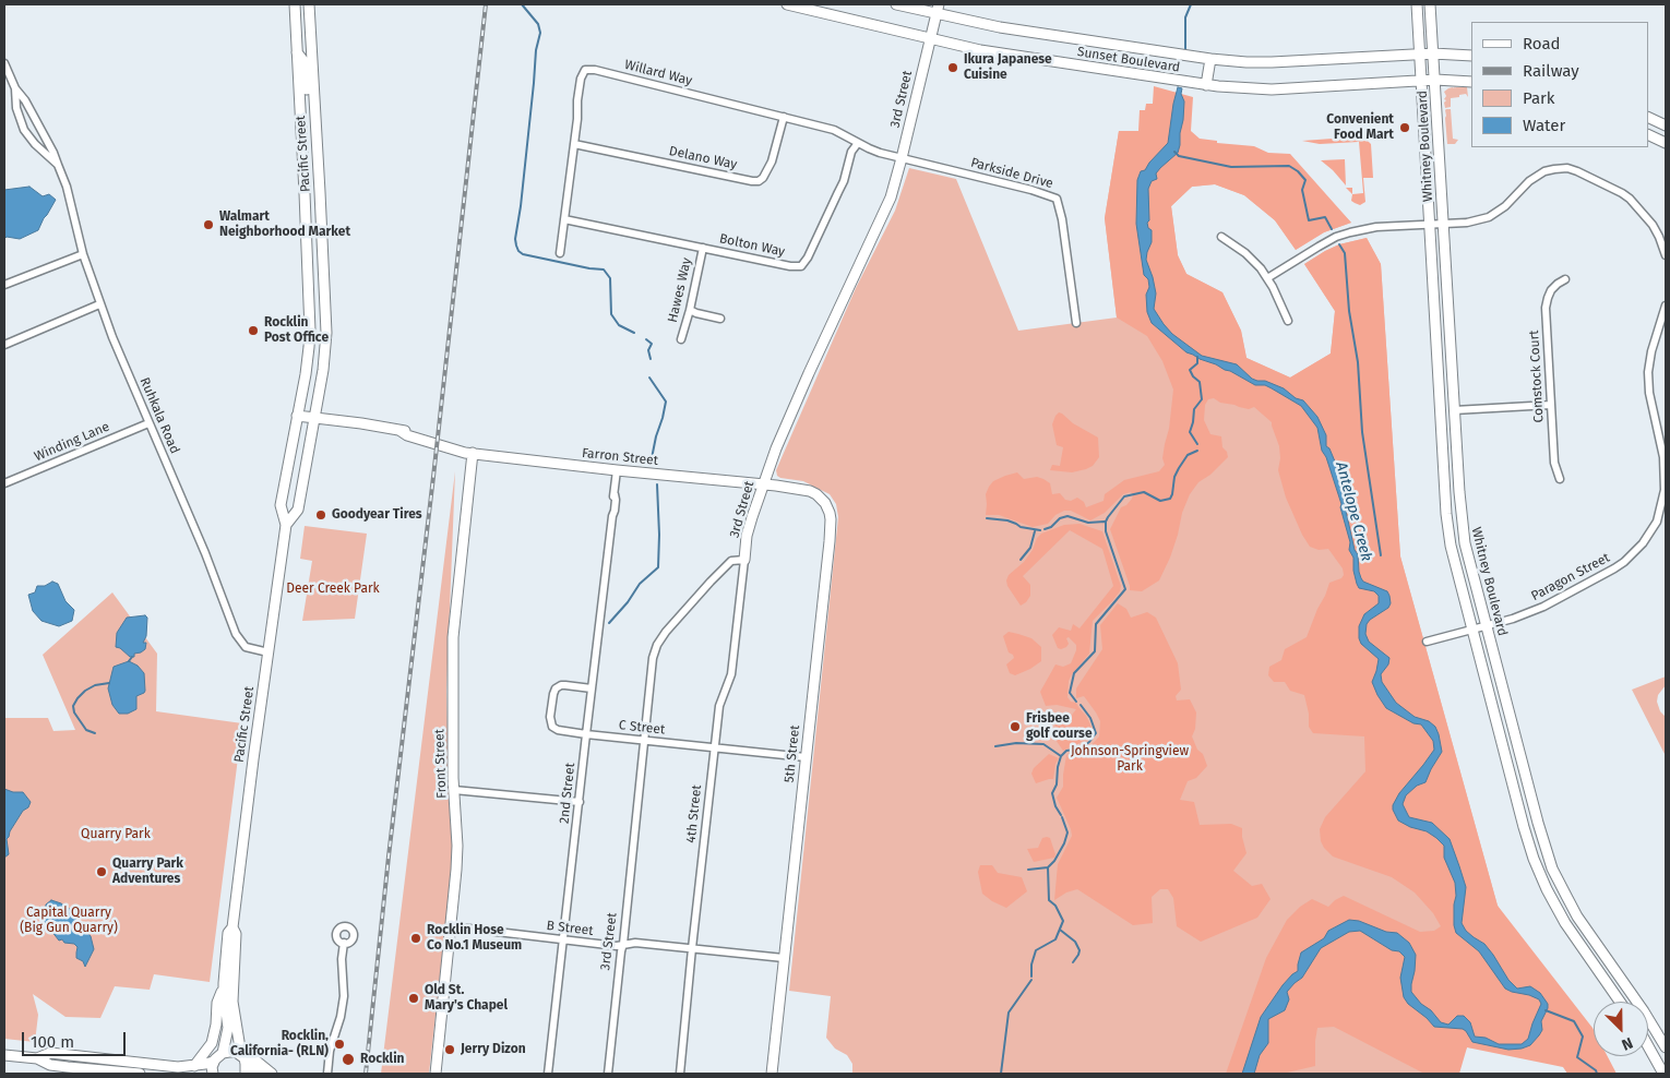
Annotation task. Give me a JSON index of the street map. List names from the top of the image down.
{
  "streets": {
    "street": [
      "Sunset Boulevard",
      "Willard Way",
      "3rd Street",
      "Whitney Boulevard",
      "Pacific Street",
      "Delano Way",
      "Parkside Drive",
      "Bolton Way",
      "Hawes Way",
      "Comstock Court",
      "Ruhkala Road",
      "Winding Lane",
      "Farron Street",
      "Paragon Street",
      "C Street",
      "5th Street",
      "Front Street",
      "2nd Street",
      "4th Street",
      "B Street"
    ]
  },
  "crossings": [
    ["Sunset Boulevard", "3rd Street"],
    ["Sunset Boulevard", "Whitney Boulevard"],
    ["Willard Way", "3rd Street"],
    ["Willard Way", "Delano Way"],
    ["Willard Way", "Parkside Drive"],
    ["Willard Way", "Bolton Way"],
    ["3rd Street", "Parkside Drive"],
    ["3rd Street", "Farron Street"],
    ["3rd Street", "C Street"],
    ["3rd Street", "5th Street"],
    ["3rd Street", "4th Street"],
    ["3rd Street", "B Street"],
    ["Whitney Boulevard", "Paragon Street"],
    ["Pacific Street", "Ruhkala Road"],
    ["Pacific Street", "Farron Street"],
    ["Bolton Way", "Hawes Way"],
    ["Ruhkala Road", "Winding Lane"],
    ["Farron Street", "5th Street"],
    ["Farron Street", "Front Street"],
    ["Farron Street", "2nd Street"],
    ["C Street", "5th Street"],
    ["C Street", "2nd Street"],
    ["C Street", "4th Street"],
    ["5th Street", "B Street"],
    ["Front Street", "B Street"],
    ["2nd Street", "B Street"],
    ["4th Street", "B Street"]
  ],
  "water": ["Antelope Creek"],
  "parks": [
    "Deer Creek Park",
    "Johnson-Springview Park",
    "Quarry Park",
    "Capital Quarry (Big Gun Quarry)"
  ],
  "places": [
    "Ikura Japanese Cuisine",
    "Convenient Food Mart",
    "Walmart Neighborhood Market",
    "Rocklin Post Office",
    "Goodyear Tires",
    "Frisbee golf course",
    "Quarry Park Adventures",
    "Rocklin Hose Co No.1 Museum",
    "Old St. Mary's Chapel",
    "Rocklin, California- (RLN)",
    "Jerry Dizon",
    "Rocklin"
  ],
  "legend": [
    "Road",
    "Railway",
    "Park",
    "Water"
  ],
  "scale_bar": "100 m",
  "north": "bottom right"
}
